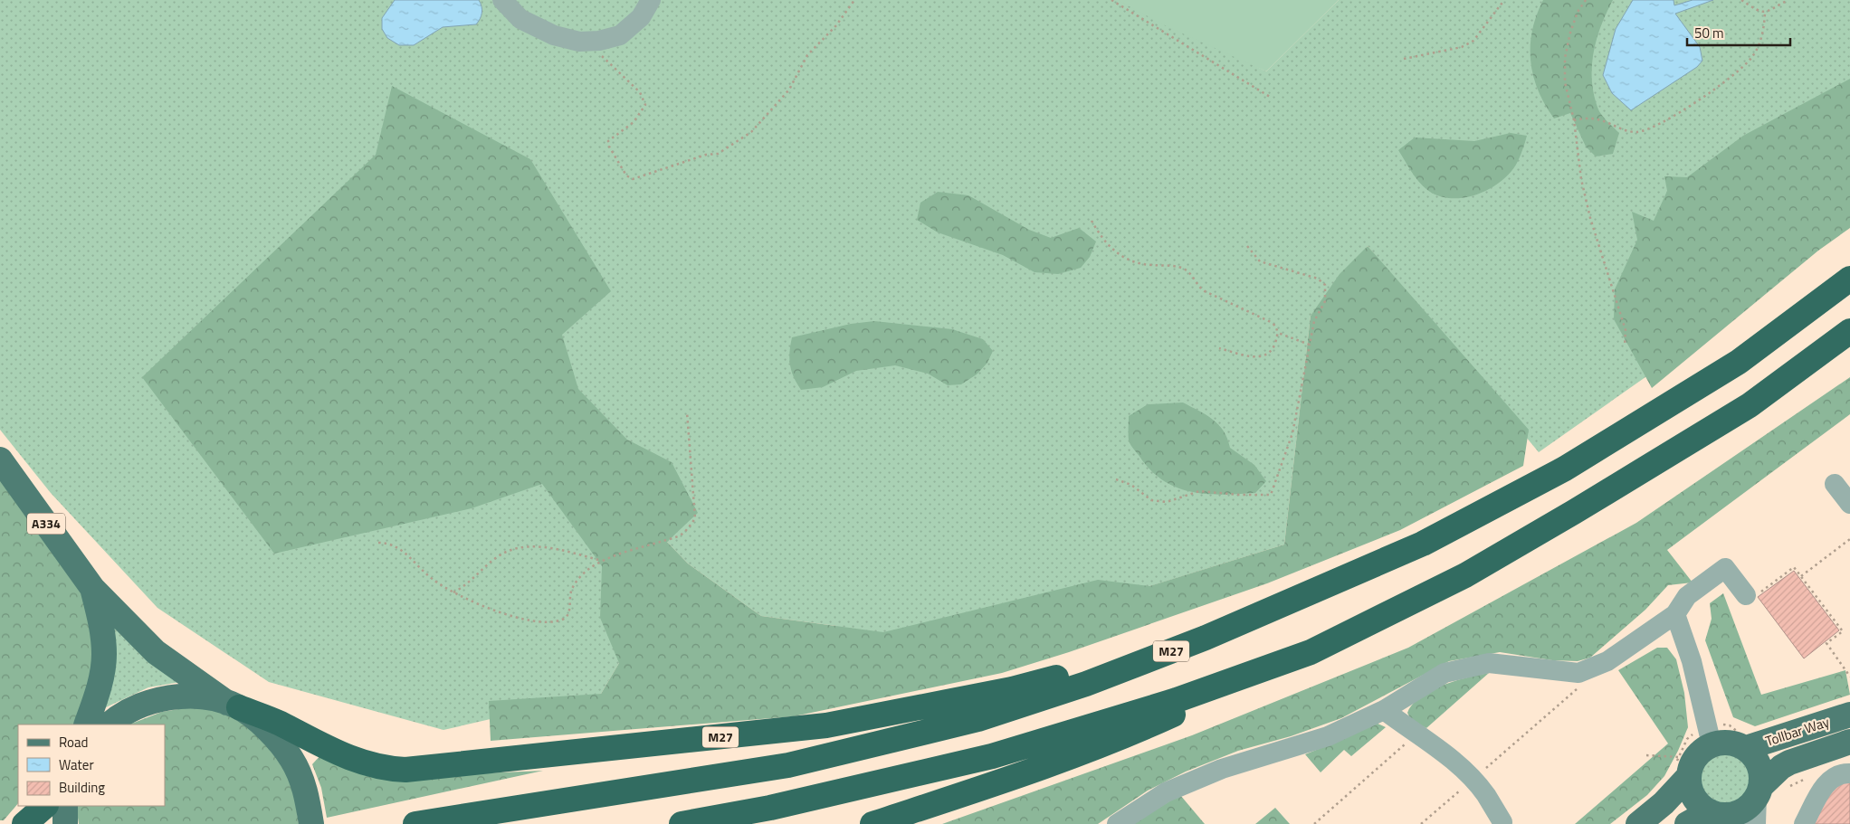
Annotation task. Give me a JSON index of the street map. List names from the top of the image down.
{
  "streets": {
    "highway": ["M27"],
    "main road": ["A334", "Tollbar Way"]
  },
  "crossings": [
    ["A334", "M27"]
  ],
  "legend": ["Road", "Water", "Building"],
  "scale_bar": "50 m"
}
